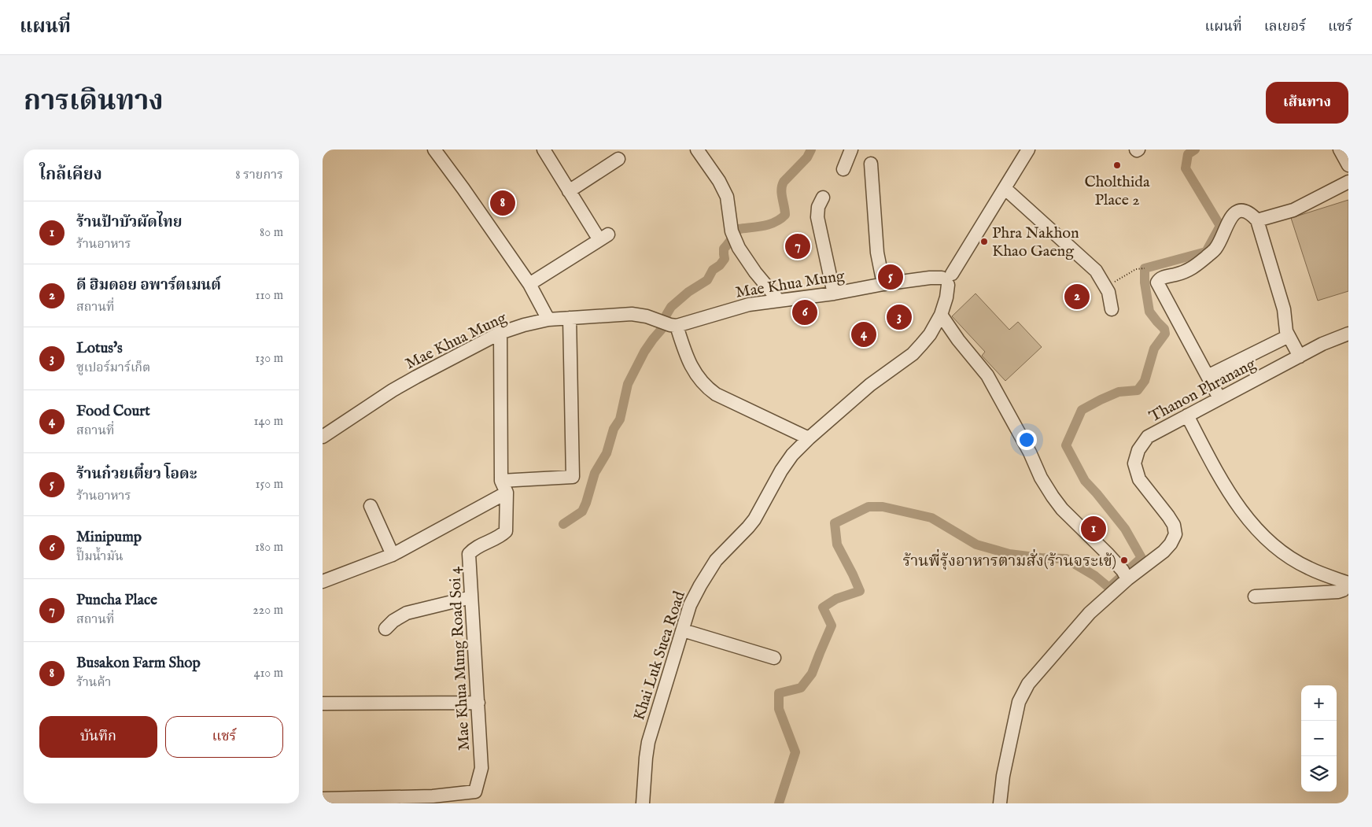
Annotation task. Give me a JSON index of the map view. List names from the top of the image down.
{
  "streets": {
    "street": [
      "Mae Khua Mung",
      "Thanon Phranang",
      "Khai Luk Suea Road",
      "Mae Khua Mung Road Soi 4"
    ]
  },
  "crossings": [
    ["Mae Khua Mung", "Khai Luk Suea Road"],
    ["Mae Khua Mung", "Mae Khua Mung Road Soi 4"]
  ],
  "places": ["Cholthida Place 2", "Phra Nakhon Khao Gaeng", "ร้านพี่รุ้งอาหารตามสั่ง(ร้านจระเข้)"],
  "page": {
    "header": "แผนที่",
    "nav": ["แผนที่", "เลเยอร์", "แชร์"],
    "title": "การเดินทาง",
    "buttons": [
      "เส้นทาง",
      ["บันทึก", "แชร์"]
    ],
    "heading": ["ใกล้เคียง", "8 รายการ"],
    "pins": [
      "8",
      "7",
      "5",
      "2",
      "6",
      "3",
      "4",
      "1"
    ],
    "list": [
      {
        "mark": "1",
        "name": "ร้านป้าบัวผัดไทย",
        "note": "ร้านอาหาร",
        "value": "80 m"
      },
      {
        "mark": "2",
        "name": "ดี ฮิมดอย อพาร์ตเมนต์",
        "note": "สถานที่",
        "value": "110 m"
      },
      {
        "mark": "3",
        "name": "Lotus's",
        "note": "ซูเปอร์มาร์เก็ต",
        "value": "130 m"
      },
      {
        "mark": "4",
        "name": "Food Court",
        "note": "สถานที่",
        "value": "140 m"
      },
      {
        "mark": "5",
        "name": "ร้านก๋วยเตี๋ยว โอดะ",
        "note": "ร้านอาหาร",
        "value": "150 m"
      },
      {
        "mark": "6",
        "name": "Minipump",
        "note": "ปั๊มน้ำมัน",
        "value": "180 m"
      },
      {
        "mark": "7",
        "name": "Puncha Place",
        "note": "สถานที่",
        "value": "220 m"
      },
      {
        "mark": "8",
        "name": "Busakon Farm Shop",
        "note": "ร้านค้า",
        "value": "410 m"
      }
    ],
    "map_buttons": ["+", "−"]
  }
}
